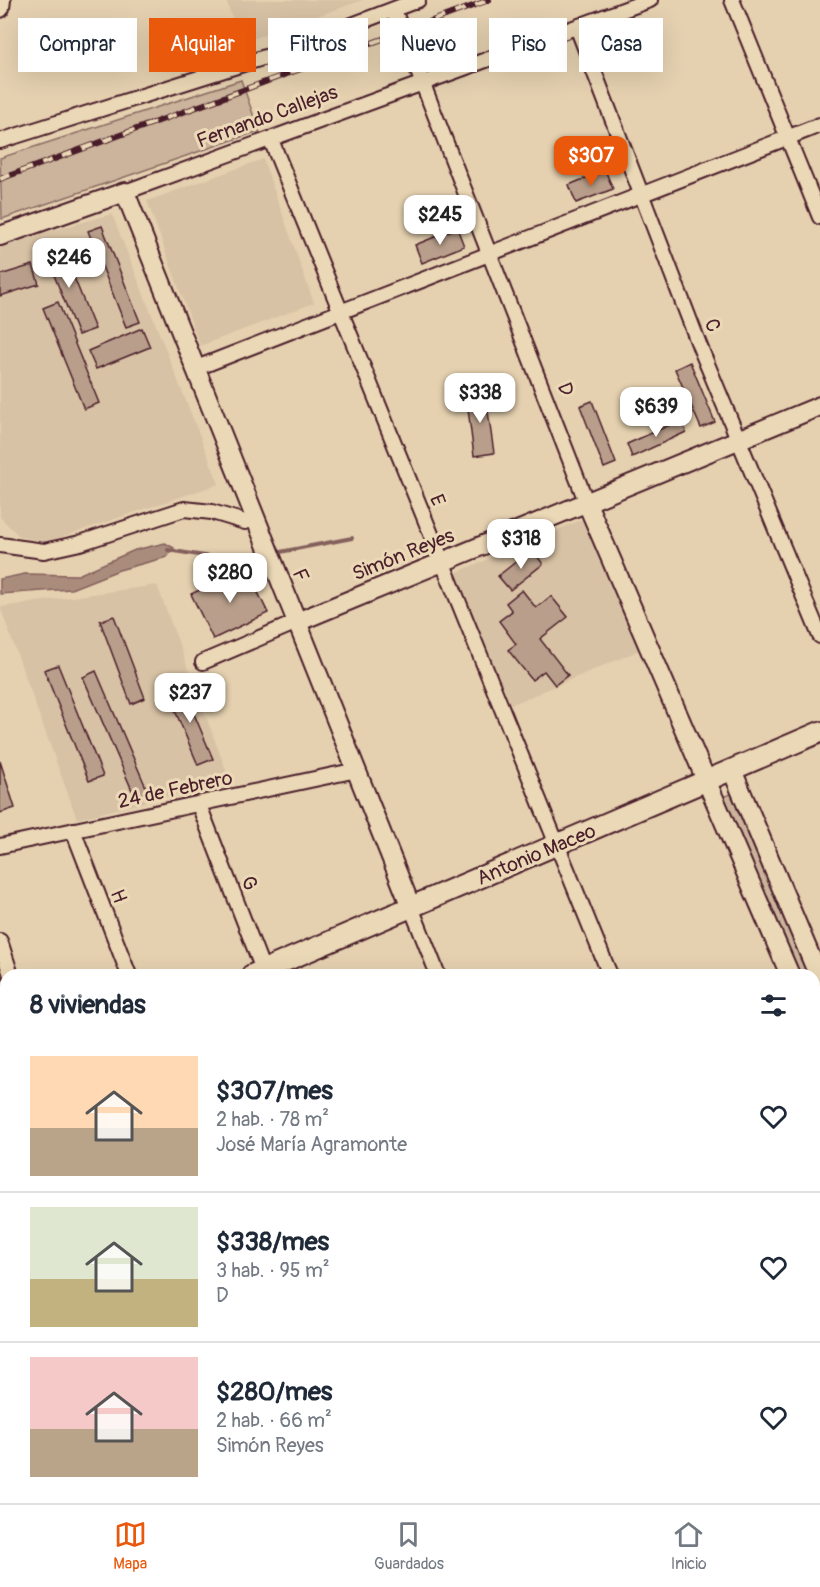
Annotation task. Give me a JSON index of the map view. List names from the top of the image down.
{
  "streets": {
    "main road": ["Antonio Maceo"],
    "street": [
      "Fernando Callejas",
      "C",
      "D",
      "E",
      "Simón Reyes",
      "F",
      "24 de Febrero",
      "G",
      "H"
    ]
  },
  "crossings": [
    ["Fernando Callejas", "C"],
    ["Fernando Callejas", "D"],
    ["Fernando Callejas", "E"],
    ["Fernando Callejas", "F"],
    ["C", "Simón Reyes"],
    ["D", "Simón Reyes"],
    ["D", "Antonio Maceo"],
    ["E", "Simón Reyes"],
    ["E", "Antonio Maceo"],
    ["Simón Reyes", "F"],
    ["F", "24 de Febrero"],
    ["F", "Antonio Maceo"],
    ["24 de Febrero", "G"],
    ["24 de Febrero", "H"]
  ],
  "page": {
    "chip": [
      "Comprar",
      "Alquilar",
      "Filtros",
      "Nuevo",
      "Piso",
      "Casa"
    ],
    "price": [
      "$307",
      "$245",
      "$246",
      "$338",
      "$639",
      "$318",
      "$280",
      "$237"
    ],
    "heading": "8 viviendas",
    "list": [
      {
        "name": "$307/mes",
        "note": "2 hab. · 78 m² · José María Agramonte"
      },
      {
        "name": "$338/mes",
        "note": "3 hab. · 95 m² · D"
      },
      {
        "name": "$280/mes",
        "note": "2 hab. · 66 m² · Simón Reyes"
      }
    ],
    "tabs": ["Mapa", "Guardados", "Inicio"]
  }
}
